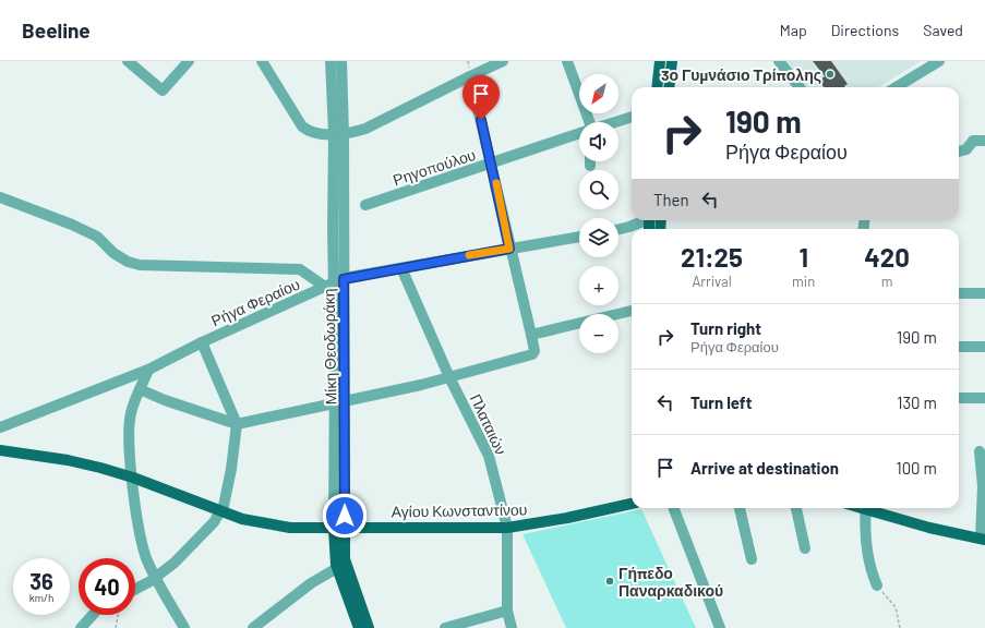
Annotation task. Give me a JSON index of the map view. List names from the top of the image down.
{
  "streets": {
    "main road": ["Μίκη Θεοδωράκη", "Αγίου Κωνσταντίνου"],
    "street": ["Ρηγοπούλου", "Ρήγα Φεραίου", "Πλαταιών"]
  },
  "crossings": [
    ["Ρήγα Φεραίου", "Μίκη Θεοδωράκη"],
    ["Ρήγα Φεραίου", "Πλαταιών"],
    ["Μίκη Θεοδωράκη", "Αγίου Κωνσταντίνου"],
    ["Πλαταιών", "Αγίου Κωνσταντίνου"]
  ],
  "places": ["3ο Γυμνάσιο Τρίπολης", "Γήπεδο Παναρκαδικού"],
  "north": "bottom left",
  "page": {
    "header": "Beeline",
    "nav": ["Map", "Directions", "Saved"],
    "map_buttons": ["+", "−"],
    "turn": ["190 m", "Ρήγα Φεραίου"],
    "then": "Then",
    "eta": [
      "21:25",
      "Arrival",
      "1",
      "min",
      "420",
      "m"
    ],
    "list": [
      {
        "name": "Turn right",
        "note": "Ρήγα Φεραίου",
        "value": "190 m"
      },
      {
        "name": "Turn left",
        "value": "130 m"
      },
      {
        "name": "Arrive at destination",
        "value": "100 m"
      }
    ],
    "speed": "36 km/h",
    "limit": "40"
  }
}
